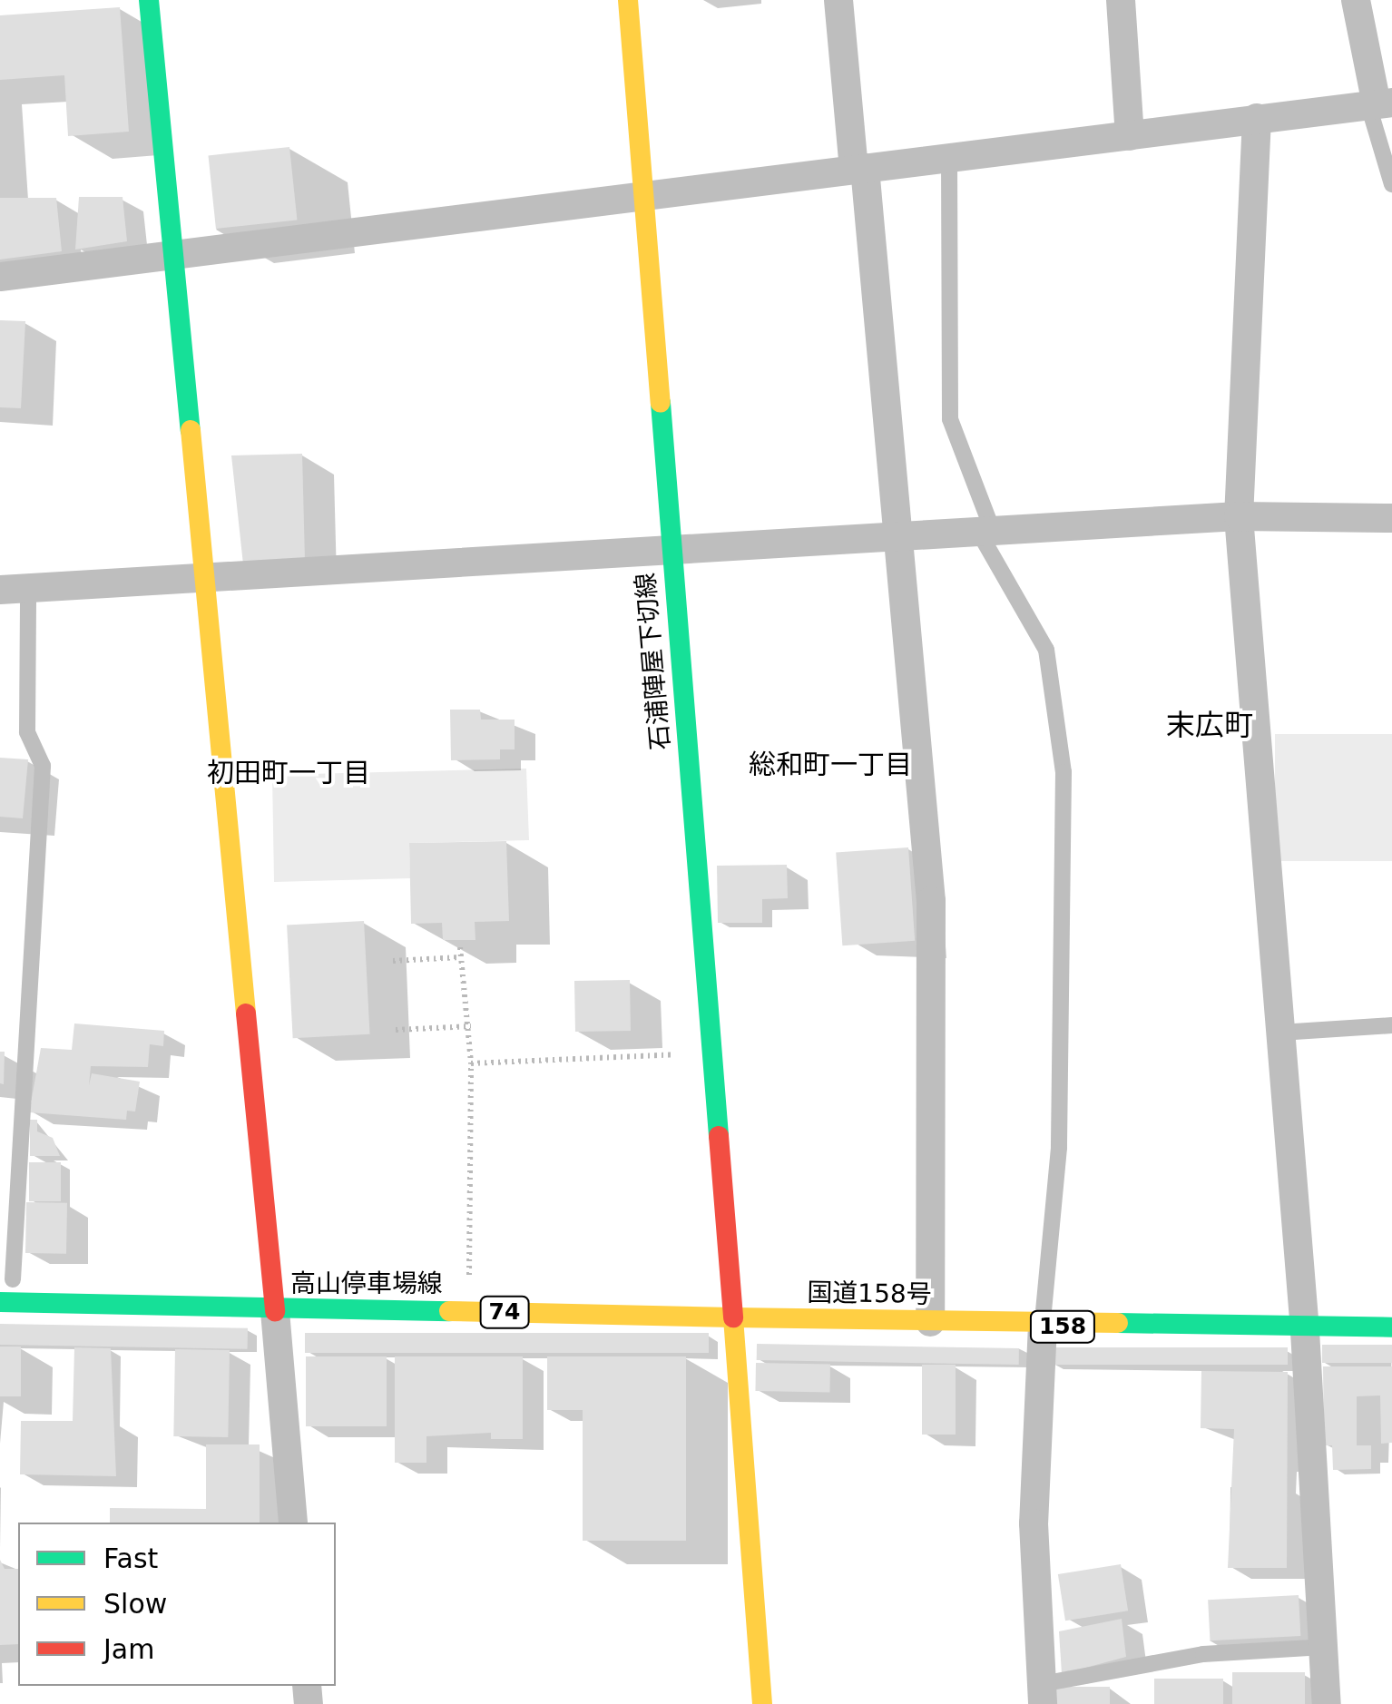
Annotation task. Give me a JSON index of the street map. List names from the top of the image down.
{
  "streets": {
    "main road": [
      "石浦陣屋下切線",
      "高山停車場線",
      "国道158号",
      "74",
      "158"
    ]
  },
  "crossings": [
    ["石浦陣屋下切線", "高山停車場線"],
    ["石浦陣屋下切線", "国道158号"],
    ["高山停車場線", "国道158号"]
  ],
  "districts": ["末広町", "総和町一丁目", "初田町一丁目"],
  "legend": ["Fast", "Slow", "Jam"]
}
